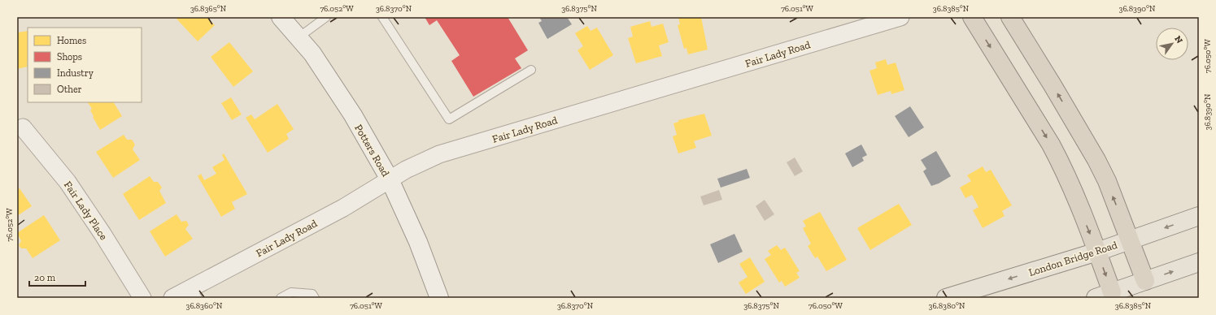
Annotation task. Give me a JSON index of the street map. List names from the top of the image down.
{
  "streets": {
    "main road": ["London Bridge Road"],
    "street": ["Fair Lady Road", "Potters Road", "Fair Lady Place"]
  },
  "crossings": [
    ["Fair Lady Road", "Potters Road"]
  ],
  "one_way": ["London Bridge Road"],
  "legend": [
    "Homes",
    "Shops",
    "Industry",
    "Other"
  ],
  "scale_bar": "20 m",
  "north": "top right",
  "coordinates": [
    "36.8365°N",
    "76.052°W",
    "36.8370°N",
    "36.8375°N",
    "76.051°W",
    "36.8385°N",
    "36.8390°N",
    "76.050°W",
    "36.8360°N",
    "36.8380°N"
  ]
}
